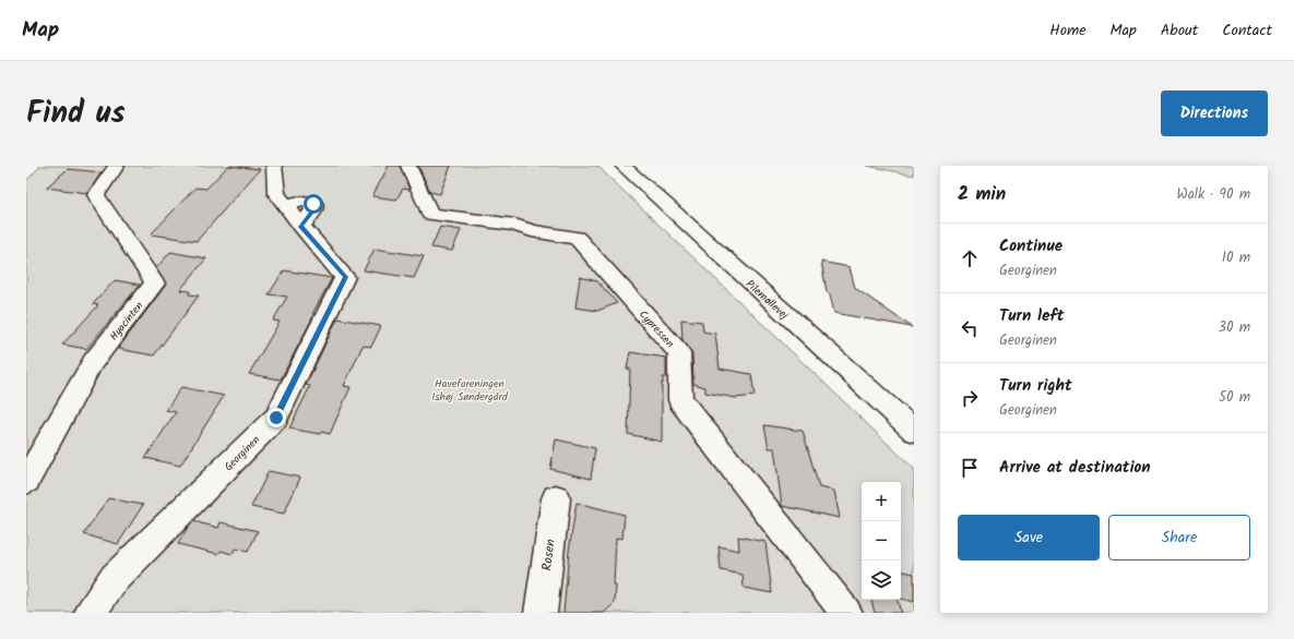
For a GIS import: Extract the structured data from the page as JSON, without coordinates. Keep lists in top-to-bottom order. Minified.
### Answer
{"streets":{"lane":["Pilemøllevej","Hyacinten","Cypressen","Georginen","Rosen"]},"parks":["Haveforeningen Ishøj Søndergård"],"page":{"header":"Map","nav":["Home","Map","About","Contact"],"title":"Find us","buttons":["Directions",["Save","Share"]],"heading":["2 min","Walk · 90 m"],"list":[["Continue","Georginen","10 m"],["Turn left","Georginen","30 m"],["Turn right","Georginen","50 m"],"Arrive at destination"],"map_buttons":["+","−"]}}
